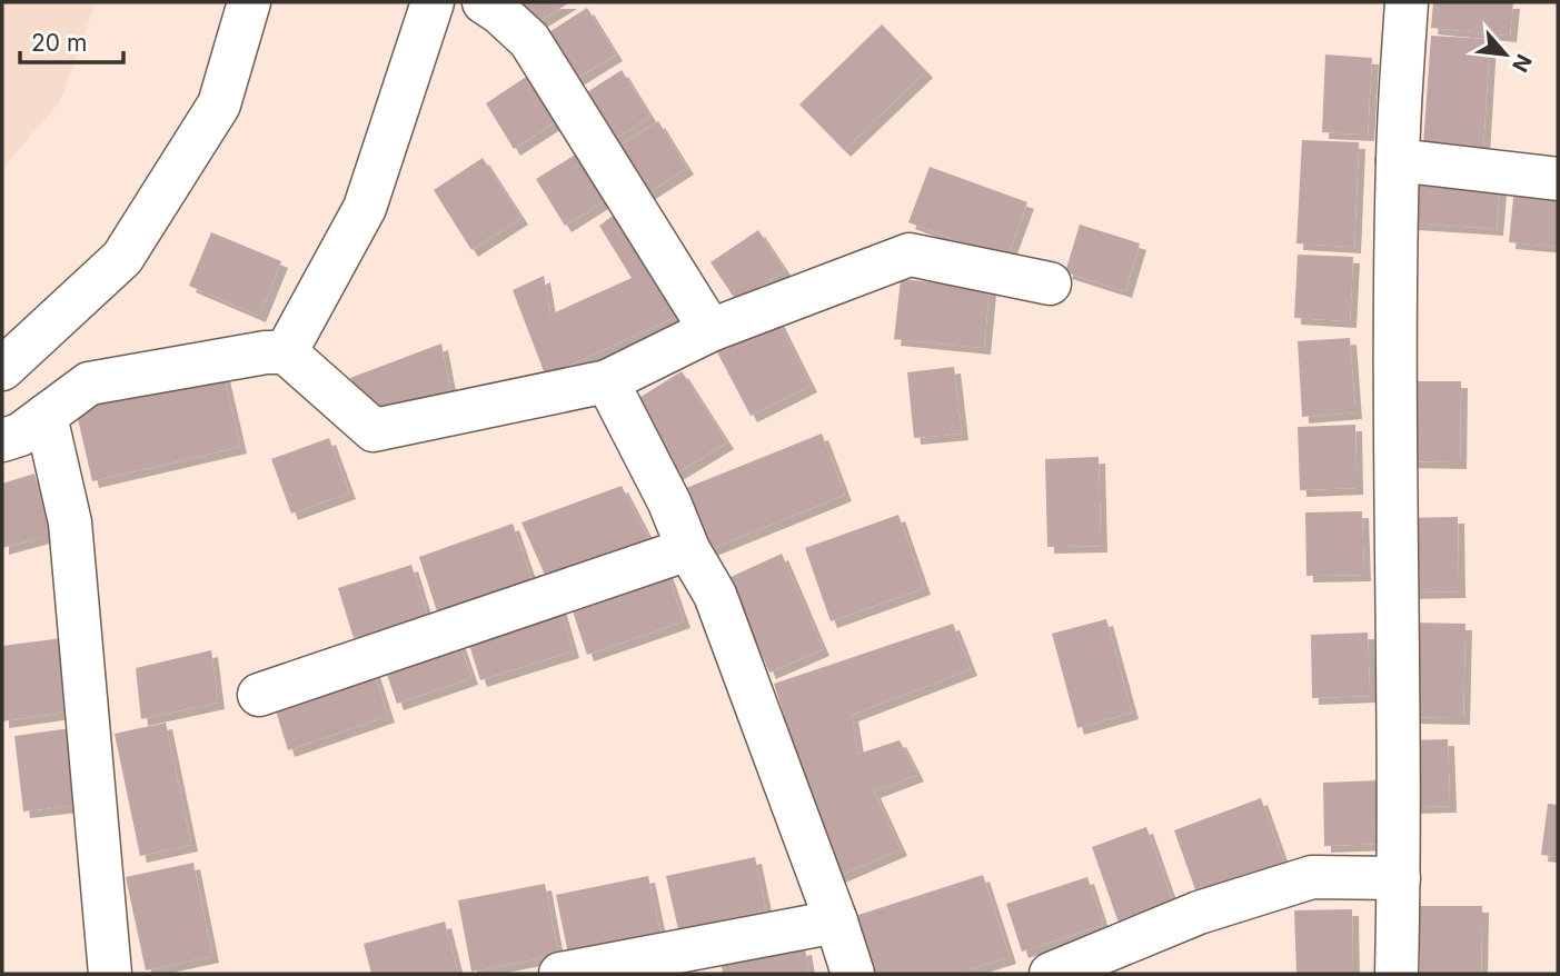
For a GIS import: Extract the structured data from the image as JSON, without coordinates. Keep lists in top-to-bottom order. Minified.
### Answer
{"scale_bar":"20 m","north":"bottom right"}
